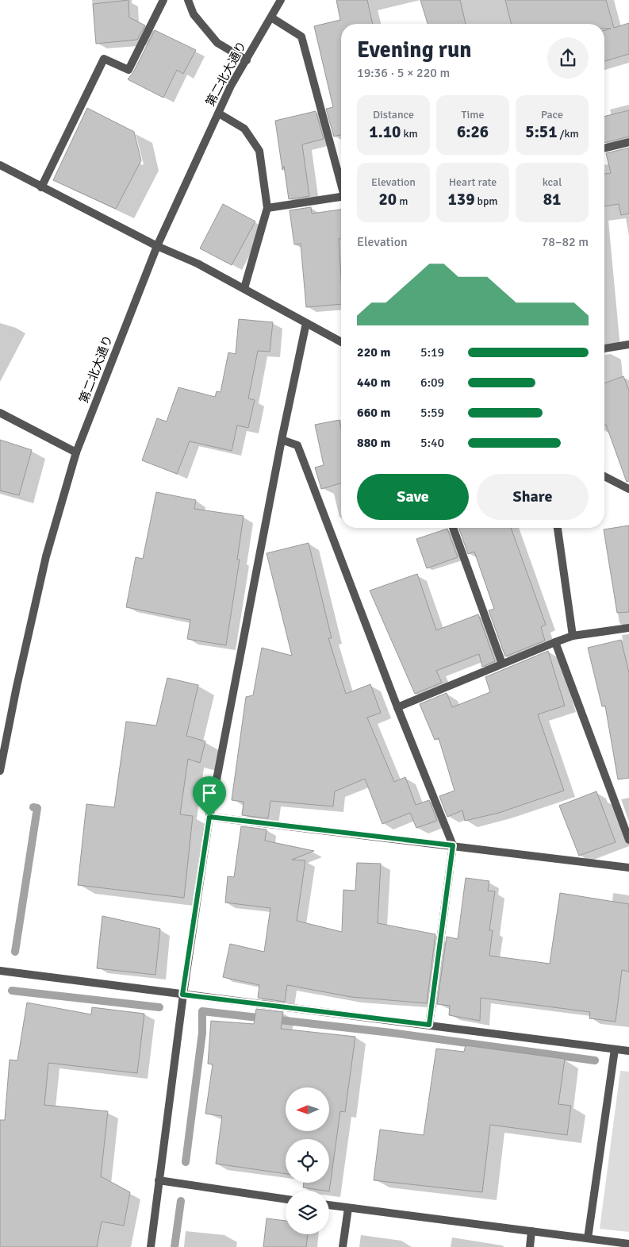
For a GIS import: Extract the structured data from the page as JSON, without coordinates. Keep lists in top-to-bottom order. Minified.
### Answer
{"streets":{"street":["第二北大通り"]},"north":"left","page":{"heading":["Evening run","19:36 · 5 × 220 m"],"stats":[["Distance","1.10 km"],["Time","6:26"],["Pace","5:51 /km"],["Elevation","20 m"],["Heart rate","139 bpm"],["kcal","81"]],"chart":["Elevation","78–82 m"],"list":[{"name":"220 m","note":"5:19"},{"name":"440 m","note":"6:09"},{"name":"660 m","note":"5:59"},{"name":"880 m","note":"5:40"}],"buttons":["Save","Share"]}}
